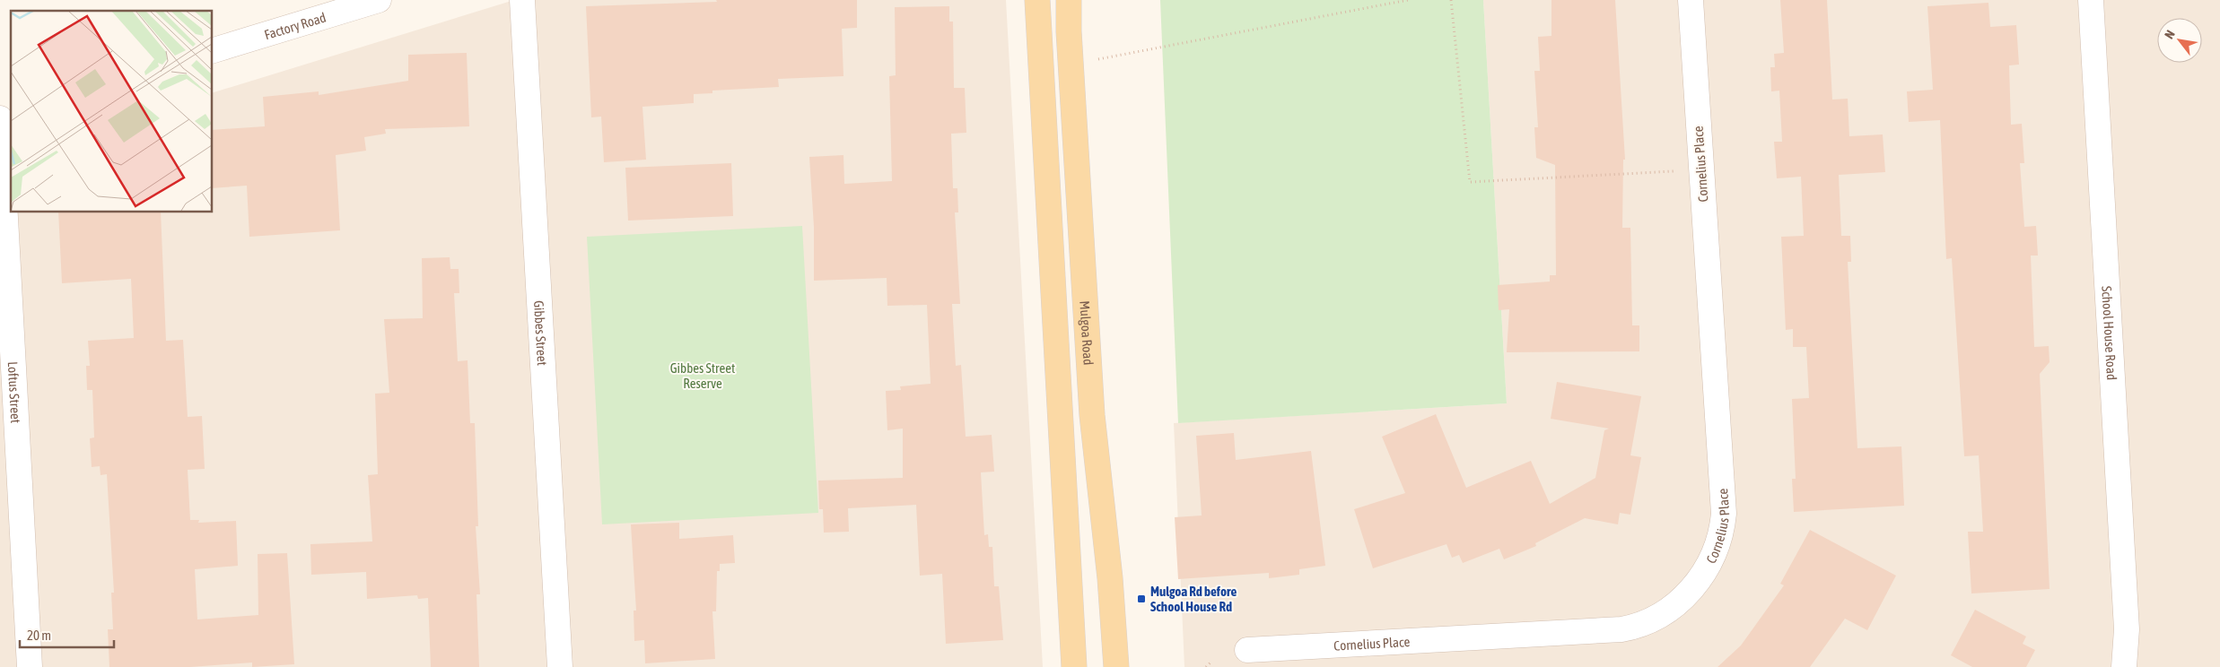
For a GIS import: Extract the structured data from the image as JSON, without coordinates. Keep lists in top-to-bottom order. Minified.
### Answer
{"streets":{"main road":["Mulgoa Road"],"street":["Factory Road","Cornelius Place","Gibbes Street","School House Road","Loftus Street"]},"parks":["Gibbes Street Reserve"],"places":{"transit":["Mulgoa Rd before School House Rd"]},"scale_bar":"20 m","north":"top left"}
